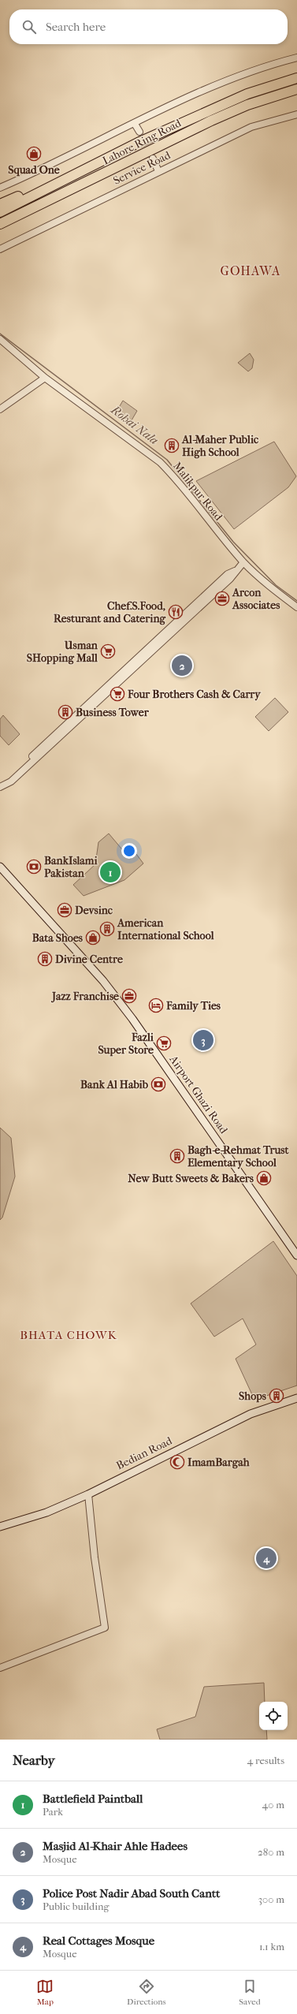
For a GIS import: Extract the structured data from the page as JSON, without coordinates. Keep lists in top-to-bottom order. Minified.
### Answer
{"streets":{"highway":["Lahore Ring Road"],"main road":["Airport Ghazi Road","Bedian Road"],"street":["Service Road","Malikpur Road"]},"districts":["GOHAWA","BHATA CHOWK"],"water":["Rohai Nala"],"places":{"shop":["Squad One","Bata Shoes","New Butt Sweets & Bakers"],"building":["Al-Maher Public High School","Business Tower","American International School","Divine Centre","Bagh-e-Rehmat Trust Elementary School","Shops"],"office":["Arcon Associates","Devsinc","Jazz Franchise"],"restaurant":["Chef.S.Food, Resturant and Catering"],"supermarket":["Usman SHopping Mall","Four Brothers Cash & Carry","Fazli Super Store"],"bank":["BankIslami Pakistan","Bank Al Habib"],"hotel":["Family Ties"],"mosque":["ImamBargah"]},"page":{"search":"Search here","pins":["2","1","3","4"],"heading":["Nearby","4 results"],"list":[{"mark":"1","name":"Battlefield Paintball","note":"Park","value":"40 m"},{"mark":"2","name":"Masjid Al-Khair Ahle Hadees","note":"Mosque","value":"280 m"},{"mark":"3","name":"Police Post Nadir Abad South Cantt","note":"Public building","value":"300 m"},{"mark":"4","name":"Real Cottages Mosque","note":"Mosque","value":"1.1 km"}],"nav":["Map","Directions","Saved"]}}
